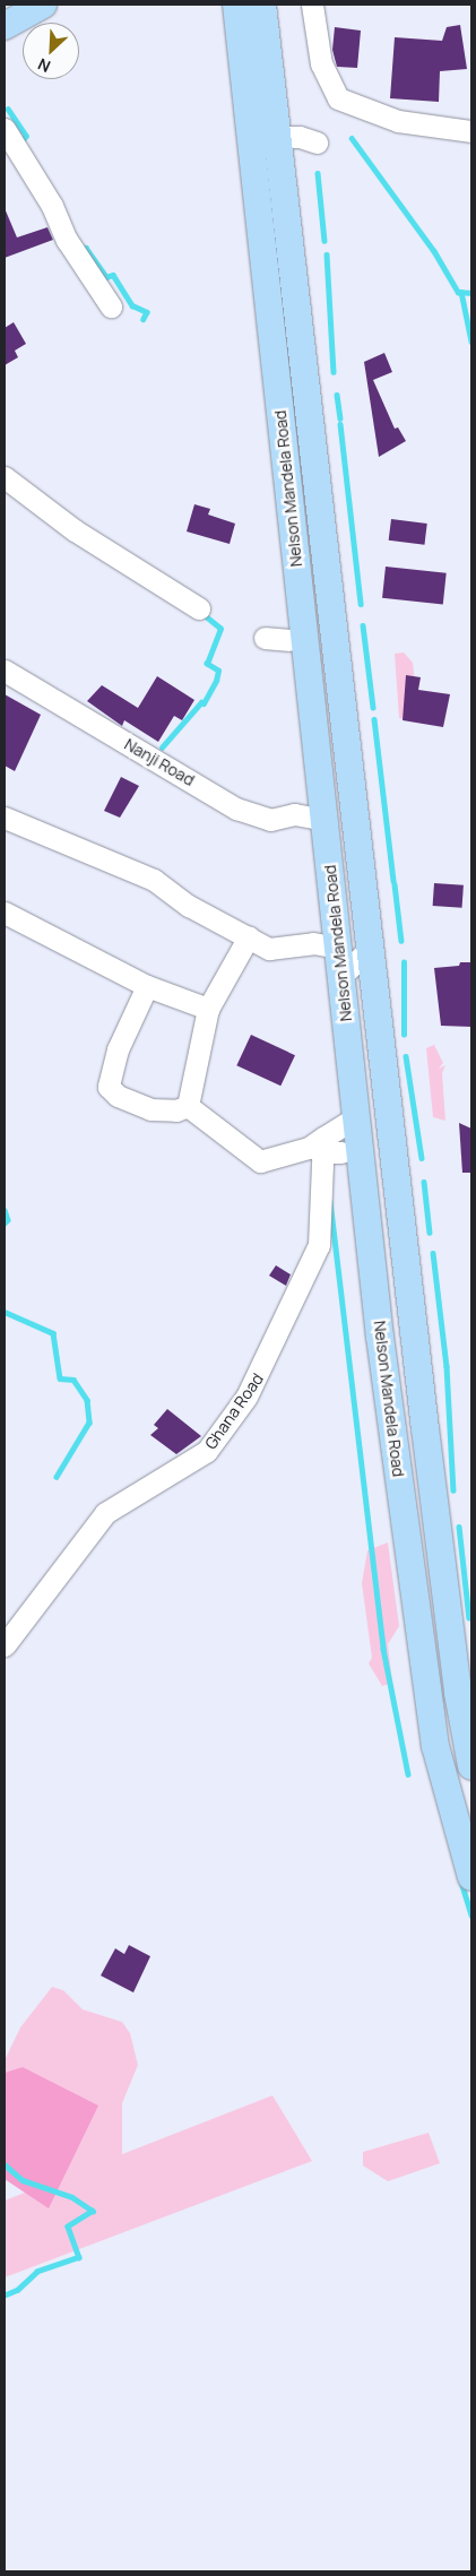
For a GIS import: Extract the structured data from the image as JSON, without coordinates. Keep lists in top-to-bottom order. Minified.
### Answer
{"streets":{"main road":["Nelson Mandela Road"],"street":["Nanji Road","Ghana Road"]},"crossings":[["Nelson Mandela Road","Nanji Road"]],"north":"bottom left"}
